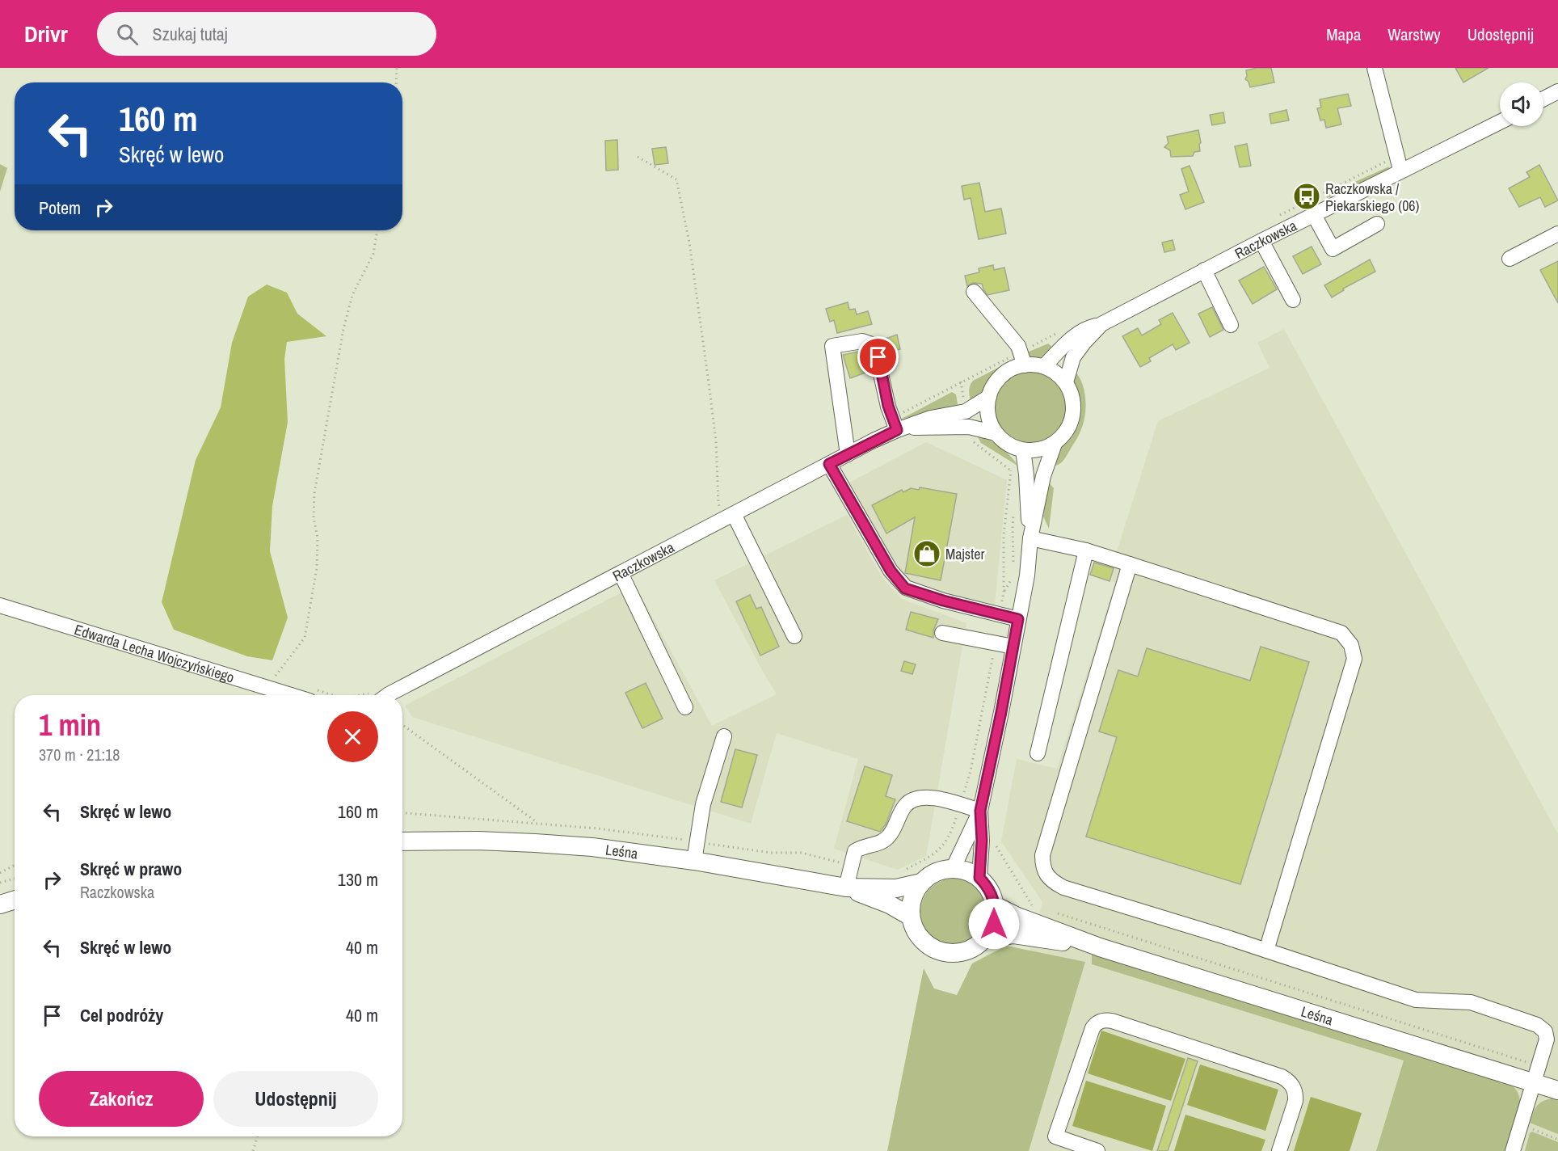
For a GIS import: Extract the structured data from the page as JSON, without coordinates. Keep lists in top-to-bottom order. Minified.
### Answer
{"streets":{"main road":["Leśna"],"street":["Raczkowska","Edwarda Lecha Wojczyńskiego"]},"places":{"bus stop":["Raczkowska / Piekarskiego (06)"],"shop":["Majster"]},"page":{"header":"Drivr","search":"Szukaj tutaj","nav":["Mapa","Warstwy","Udostępnij"],"turn":["160 m","Skręć w lewo"],"then":"Potem","heading":["1 min","370 m · 21:18"],"list":[{"name":"Skręć w lewo","value":"160 m"},{"name":"Skręć w prawo","note":"Raczkowska","value":"130 m"},{"name":"Skręć w lewo","value":"40 m"},{"name":"Cel podróży","value":"40 m"}],"buttons":["Zakończ","Udostępnij"]}}
